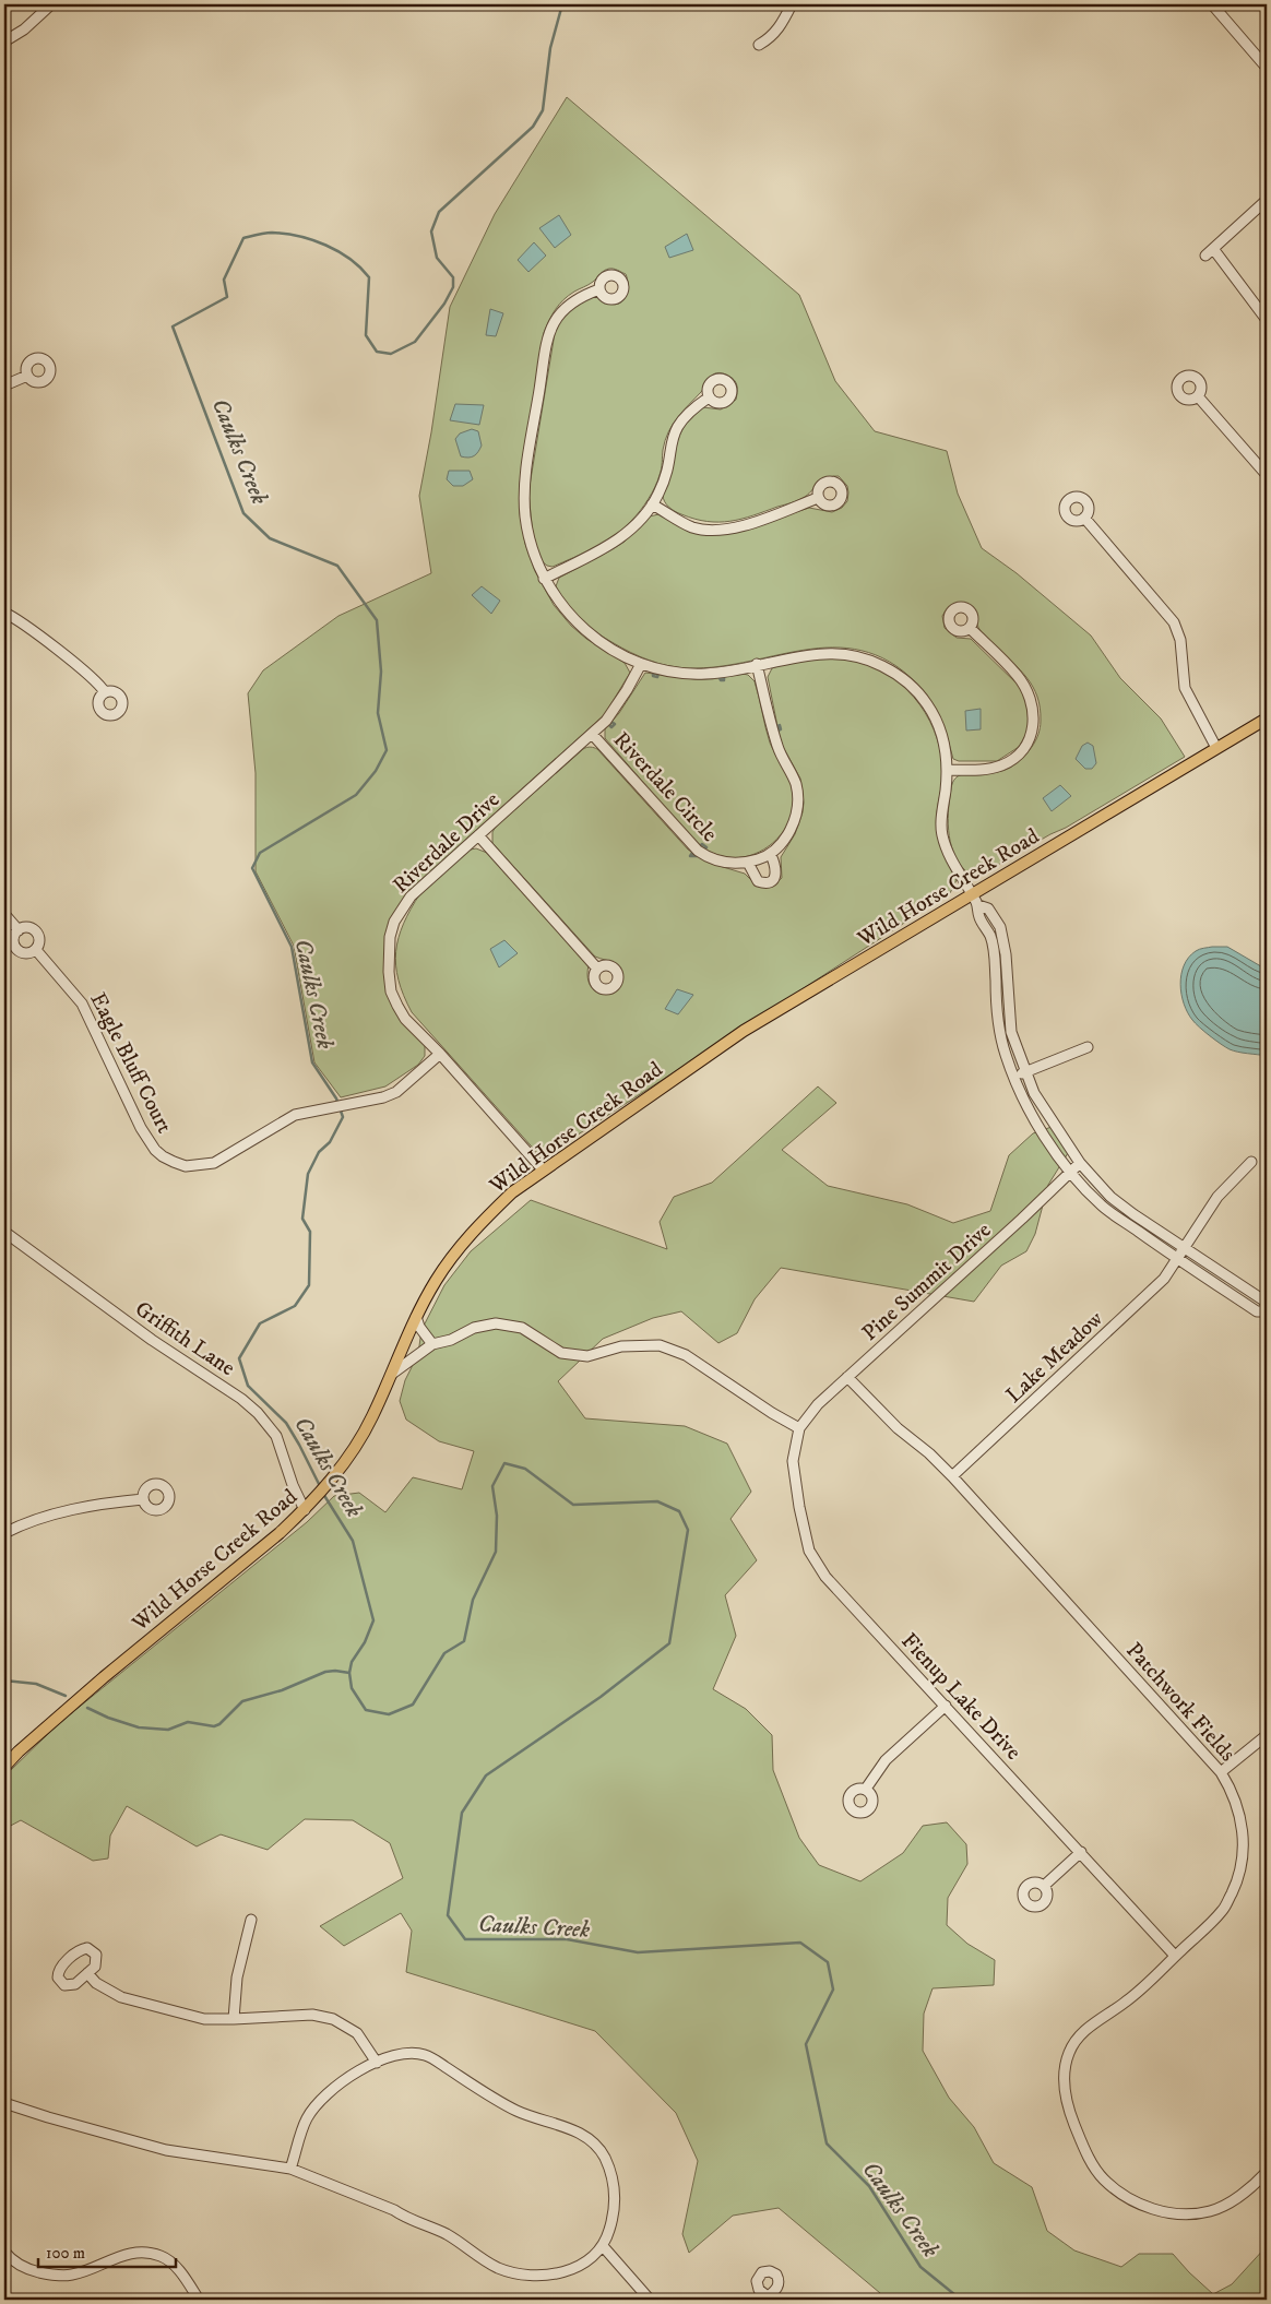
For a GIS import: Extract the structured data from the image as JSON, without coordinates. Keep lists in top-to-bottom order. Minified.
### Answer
{"streets":{"main road":["Wild Horse Creek Road"],"street":["Riverdale Circle","Riverdale Drive","Eagle Bluff Court","Pine Summit Drive","Griffith Lane","Lake Meadow","Fienup Lake Drive","Patchwork Fields"]},"crossings":[["Riverdale Circle","Riverdale Drive"],["Riverdale Drive","Wild Horse Creek Road"],["Riverdale Drive","Eagle Bluff Court"],["Wild Horse Creek Road","Griffith Lane"],["Pine Summit Drive","Fienup Lake Drive"],["Pine Summit Drive","Patchwork Fields"],["Lake Meadow","Patchwork Fields"],["Fienup Lake Drive","Patchwork Fields"]],"water":["Caulks Creek"],"scale_bar":"100 m"}
